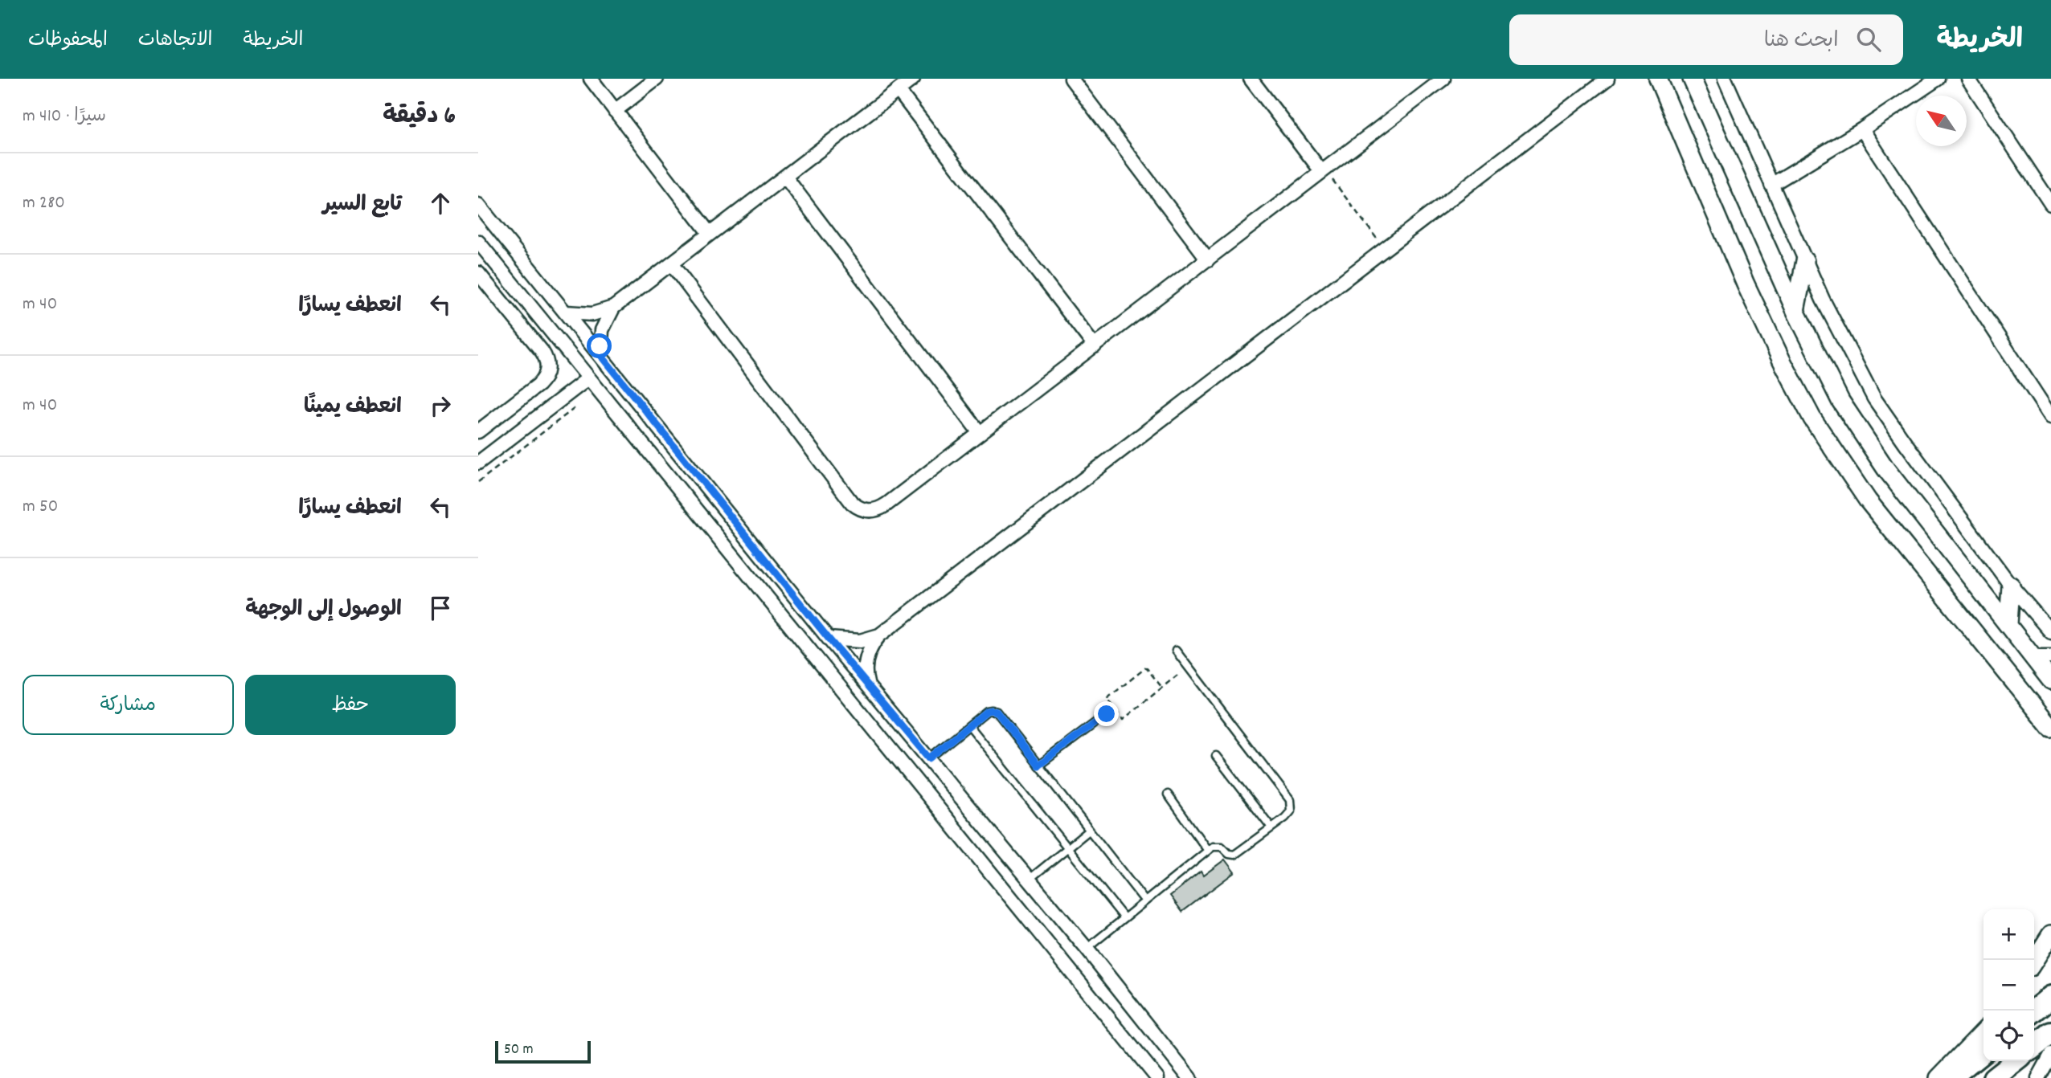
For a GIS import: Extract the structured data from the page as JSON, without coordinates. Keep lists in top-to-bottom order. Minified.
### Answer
{"scale_bar":"50 m","north":"top left","page":{"header":"الخريطة","search":"ابحث هنا","nav":["الخريطة","الاتجاهات","المحفوظات"],"heading":["6 دقيقة","سيرًا · 410 m"],"list":[["تابع السير","280 m"],["انعطف يسارًا","40 m"],["انعطف يمينًا","40 m"],["انعطف يسارًا","50 m"],"الوصول إلى الوجهة"],"buttons":["حفظ","مشاركة"],"map_buttons":["+","−"],"scale":"50 m"}}
